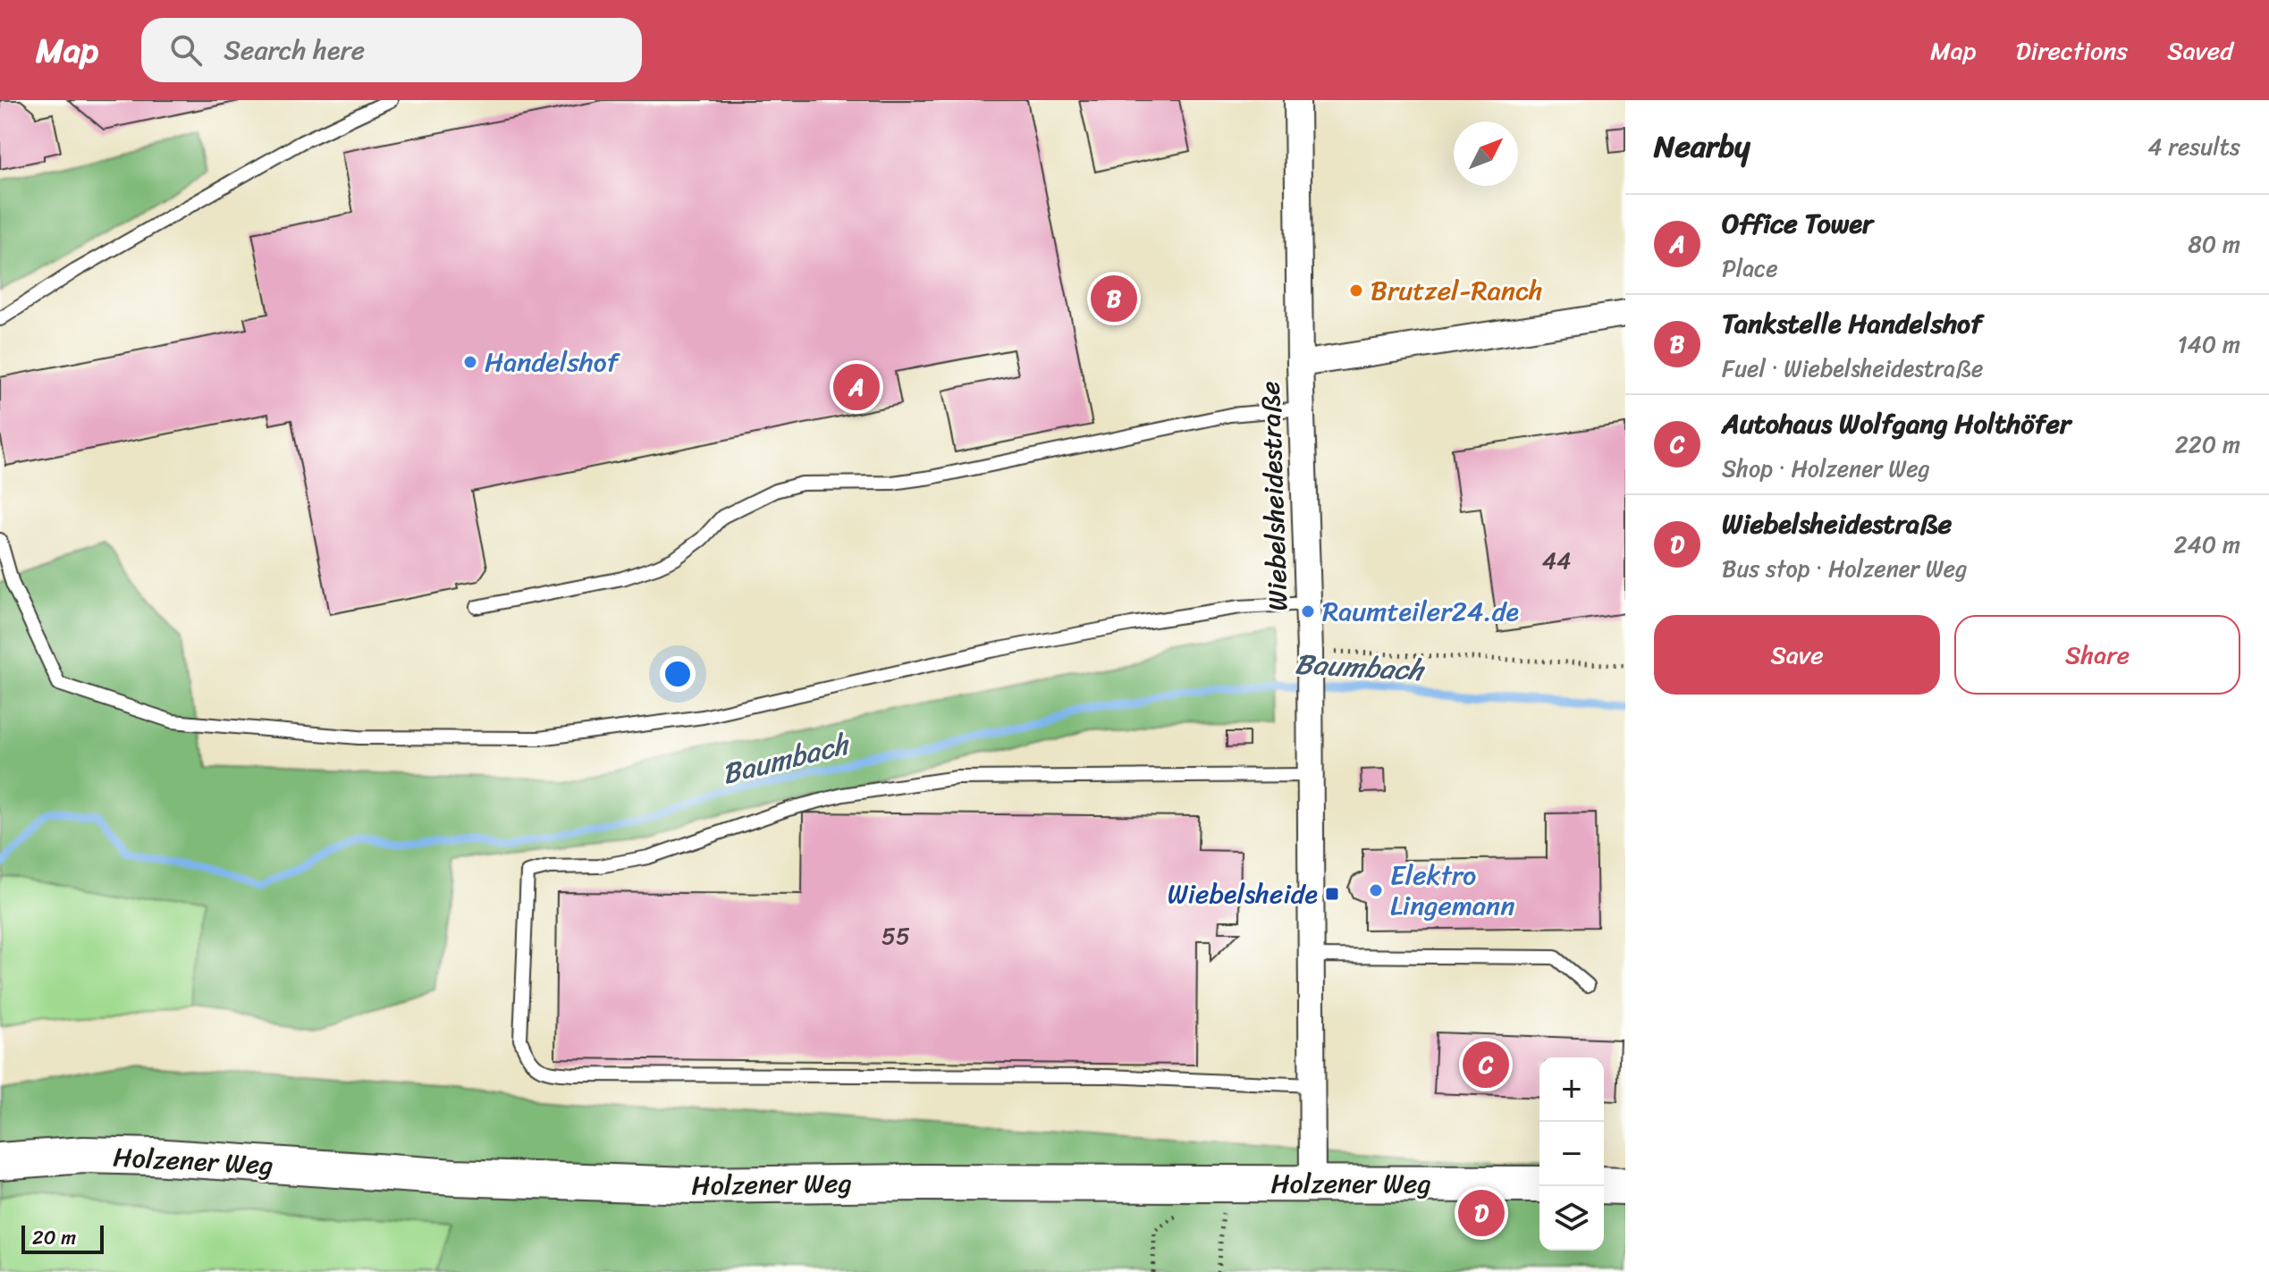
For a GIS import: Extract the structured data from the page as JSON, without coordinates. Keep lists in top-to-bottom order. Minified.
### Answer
{"streets":{"main road":["Holzener Weg"],"street":["Wiebelsheidestraße"]},"crossings":[["Wiebelsheidestraße","Holzener Weg"]],"water":["Baumbach"],"places":{"other":["Brutzel-Ranch","Handelshof","Raumteiler24.de","Elektro Lingemann"],"transit":["Wiebelsheide"]},"house_numbers":["44","55"],"scale_bar":"20 m","north":"top right","page":{"header":"Map","search":"Search here","nav":["Map","Directions","Saved"],"heading":["Nearby","4 results"],"list":[{"mark":"A","name":"Office Tower","note":"Place","value":"80 m"},{"mark":"B","name":"Tankstelle Handelshof","note":"Fuel · Wiebelsheidestraße","value":"140 m"},{"mark":"C","name":"Autohaus Wolfgang Holthöfer","note":"Shop · Holzener Weg","value":"220 m"},{"mark":"D","name":"Wiebelsheidestraße","note":"Bus stop · Holzener Weg","value":"240 m"}],"pins":["B","A","C","D"],"buttons":["Save","Share"],"map_buttons":["+","−"],"scale":"20 m"}}
